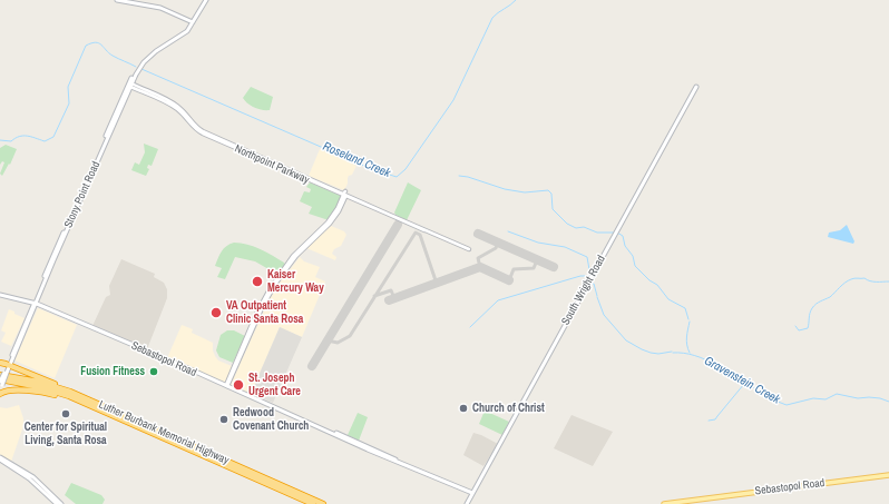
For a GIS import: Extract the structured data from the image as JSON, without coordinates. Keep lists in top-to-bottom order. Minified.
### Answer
{"streets":{"highway":["Luther Burbank Memorial Highway"],"main road":["Stony Point Road","South Wright Road","Sebastopol Road"],"street":["Northpoint Parkway"]},"crossings":[["Northpoint Parkway","Stony Point Road"],["Stony Point Road","Sebastopol Road"],["Stony Point Road","Luther Burbank Memorial Highway"],["South Wright Road","Sebastopol Road"]],"water":["Roseland Creek","Gravenstein Creek"],"places":["Kaiser Mercury Way","VA Outpatient Clinic Santa Rosa","Fusion Fitness","St. Joseph Urgent Care","Church of Christ","Center for Spiritual Living, Santa Rosa","Redwood Covenant Church"]}
